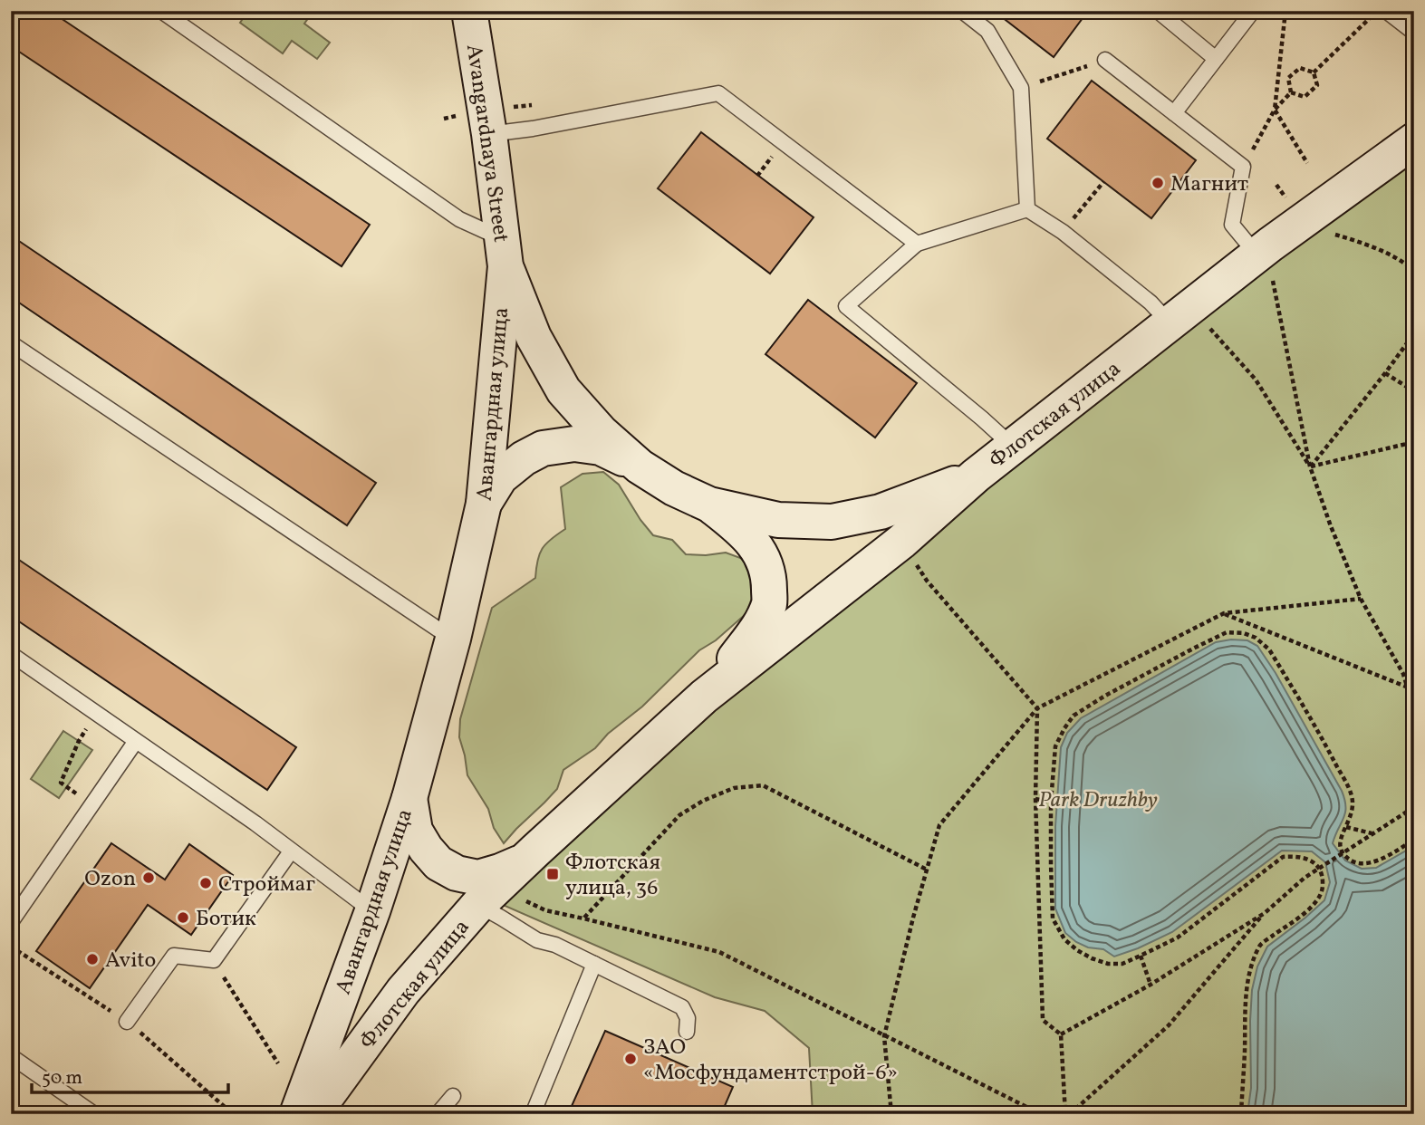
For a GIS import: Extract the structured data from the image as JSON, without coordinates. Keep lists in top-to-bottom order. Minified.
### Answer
{"streets":{"street":["Avangardnaya Street","Авангардная улица","Флотская улица"]},"crossings":[["Avangardnaya Street","Авангардная улица"],["Авангардная улица","Флотская улица"]],"parks":["Park Druzhby"],"places":{"other":["Магнит","Ozon","Строймаг","Ботик","Avito","ЗАО «Мосфундаментстрой-6»"],"transit":["Флотская улица, 36"]},"scale_bar":"50 m"}
